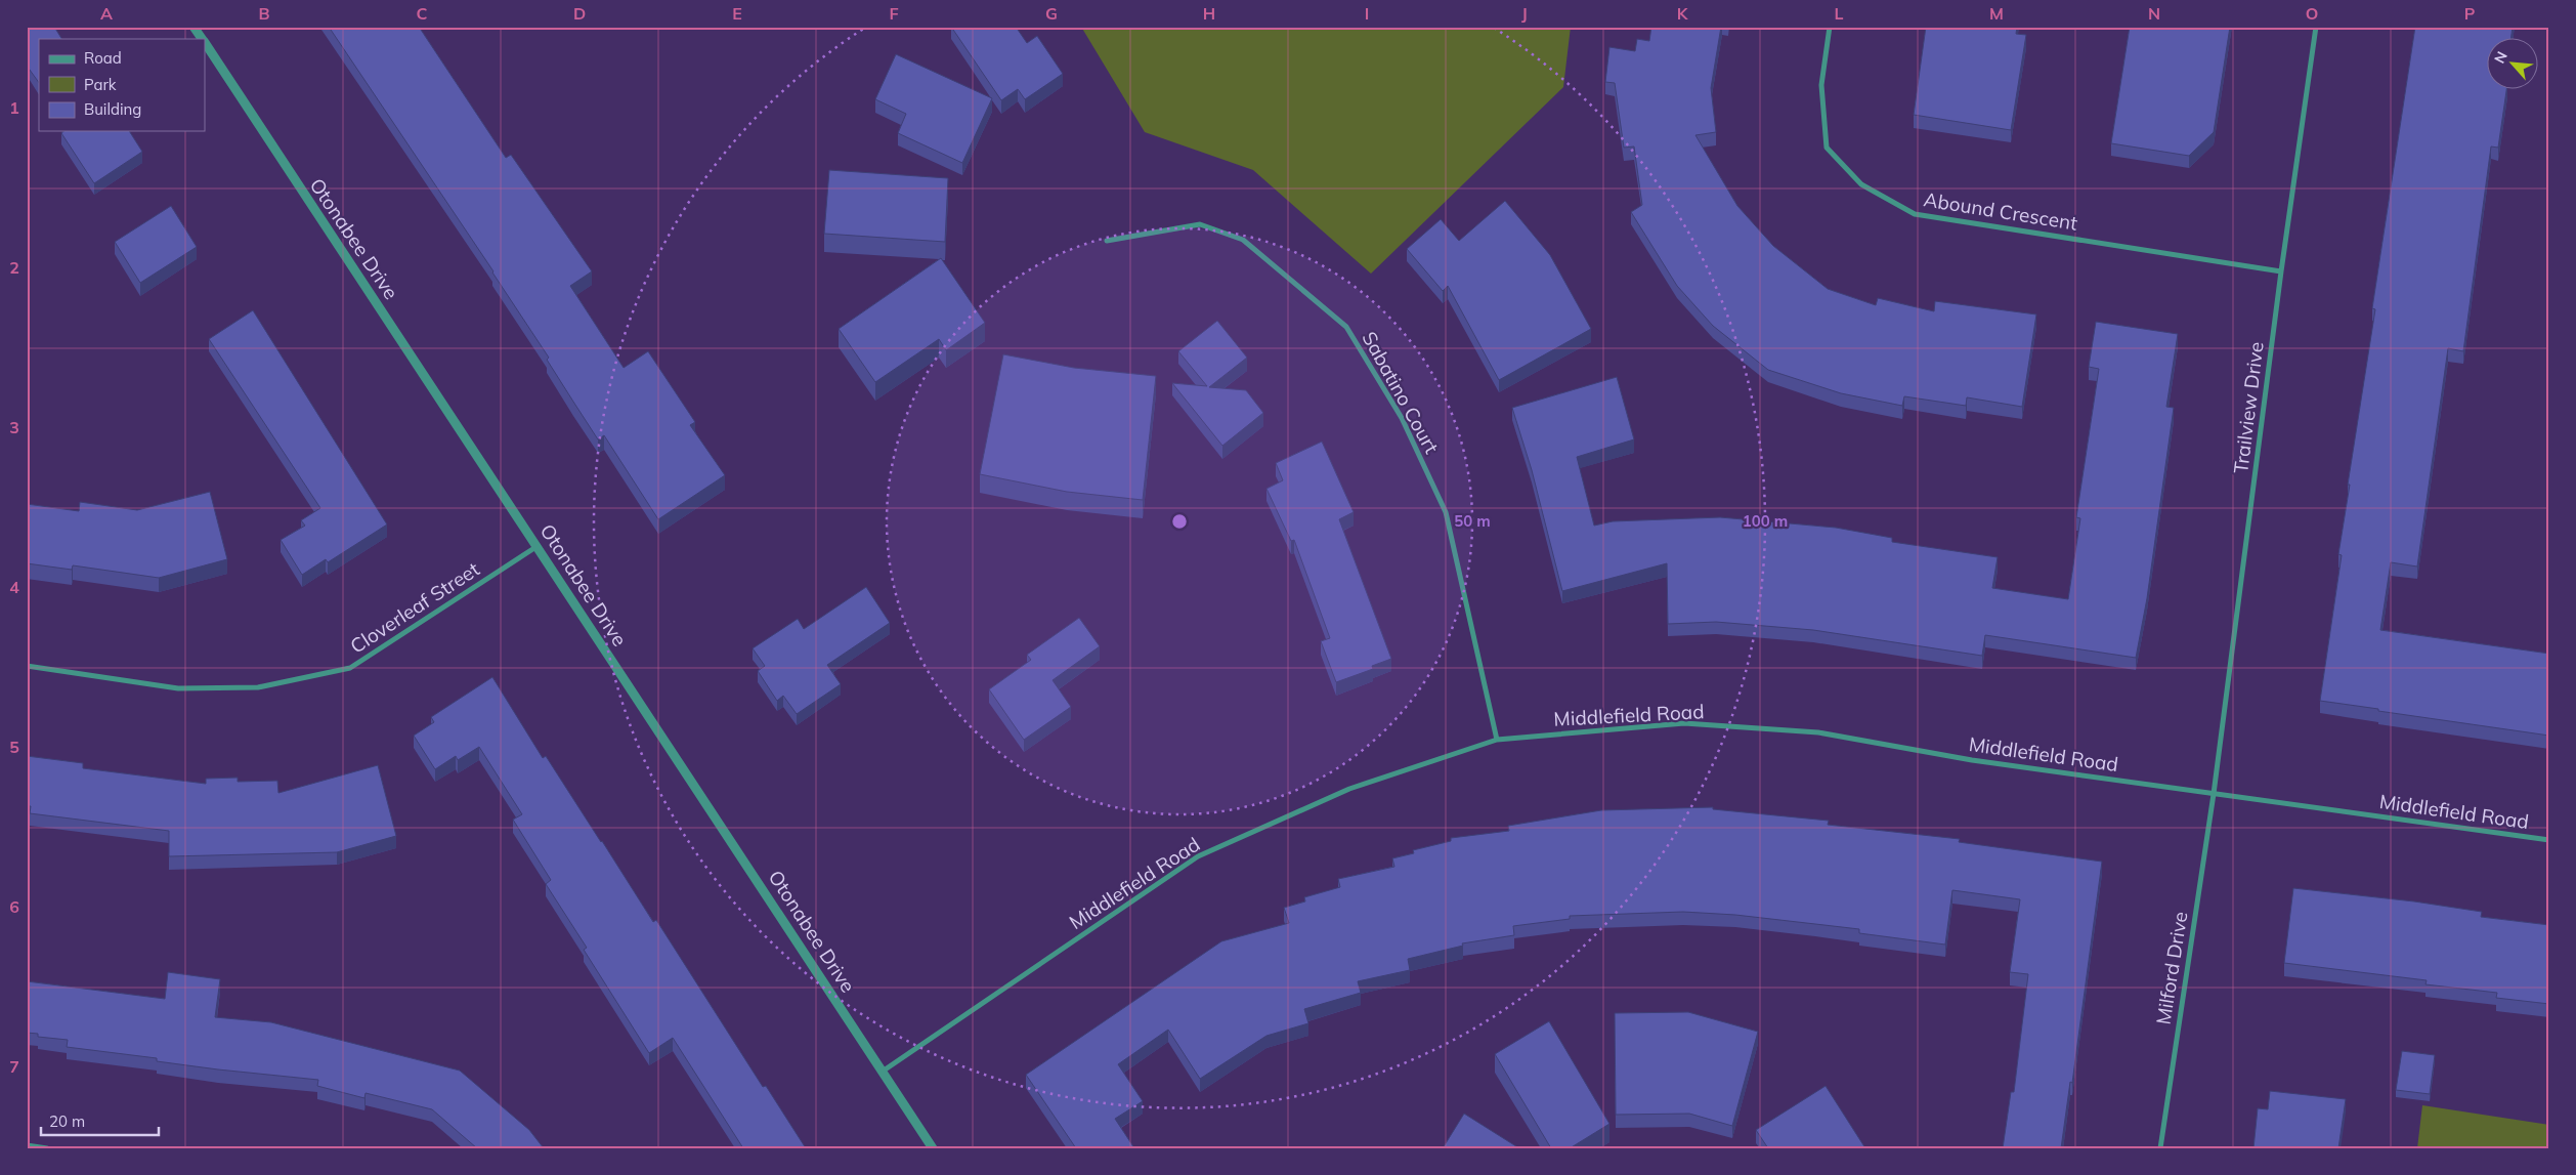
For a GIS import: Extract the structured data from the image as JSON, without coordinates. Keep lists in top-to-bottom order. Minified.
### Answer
{"streets":{"street":["Abound Crescent","Otonabee Drive","Sabatino Court","Trailview Drive","Cloverleaf Street","Middlefield Road","Milford Drive"]},"crossings":[["Abound Crescent","Trailview Drive"],["Otonabee Drive","Cloverleaf Street"],["Otonabee Drive","Middlefield Road"],["Sabatino Court","Middlefield Road"],["Trailview Drive","Middlefield Road"],["Trailview Drive","Milford Drive"],["Middlefield Road","Milford Drive"]],"legend":["Road","Park","Building"],"scale_bar":"20 m","north":"top left","grid":{"columns":["A","B","C","D","E","F","G","H","I","J","K","L","M","N","O","P"],"rows":["1","2","3","4","5","6","7"]},"rings":["50 m","100 m"]}
